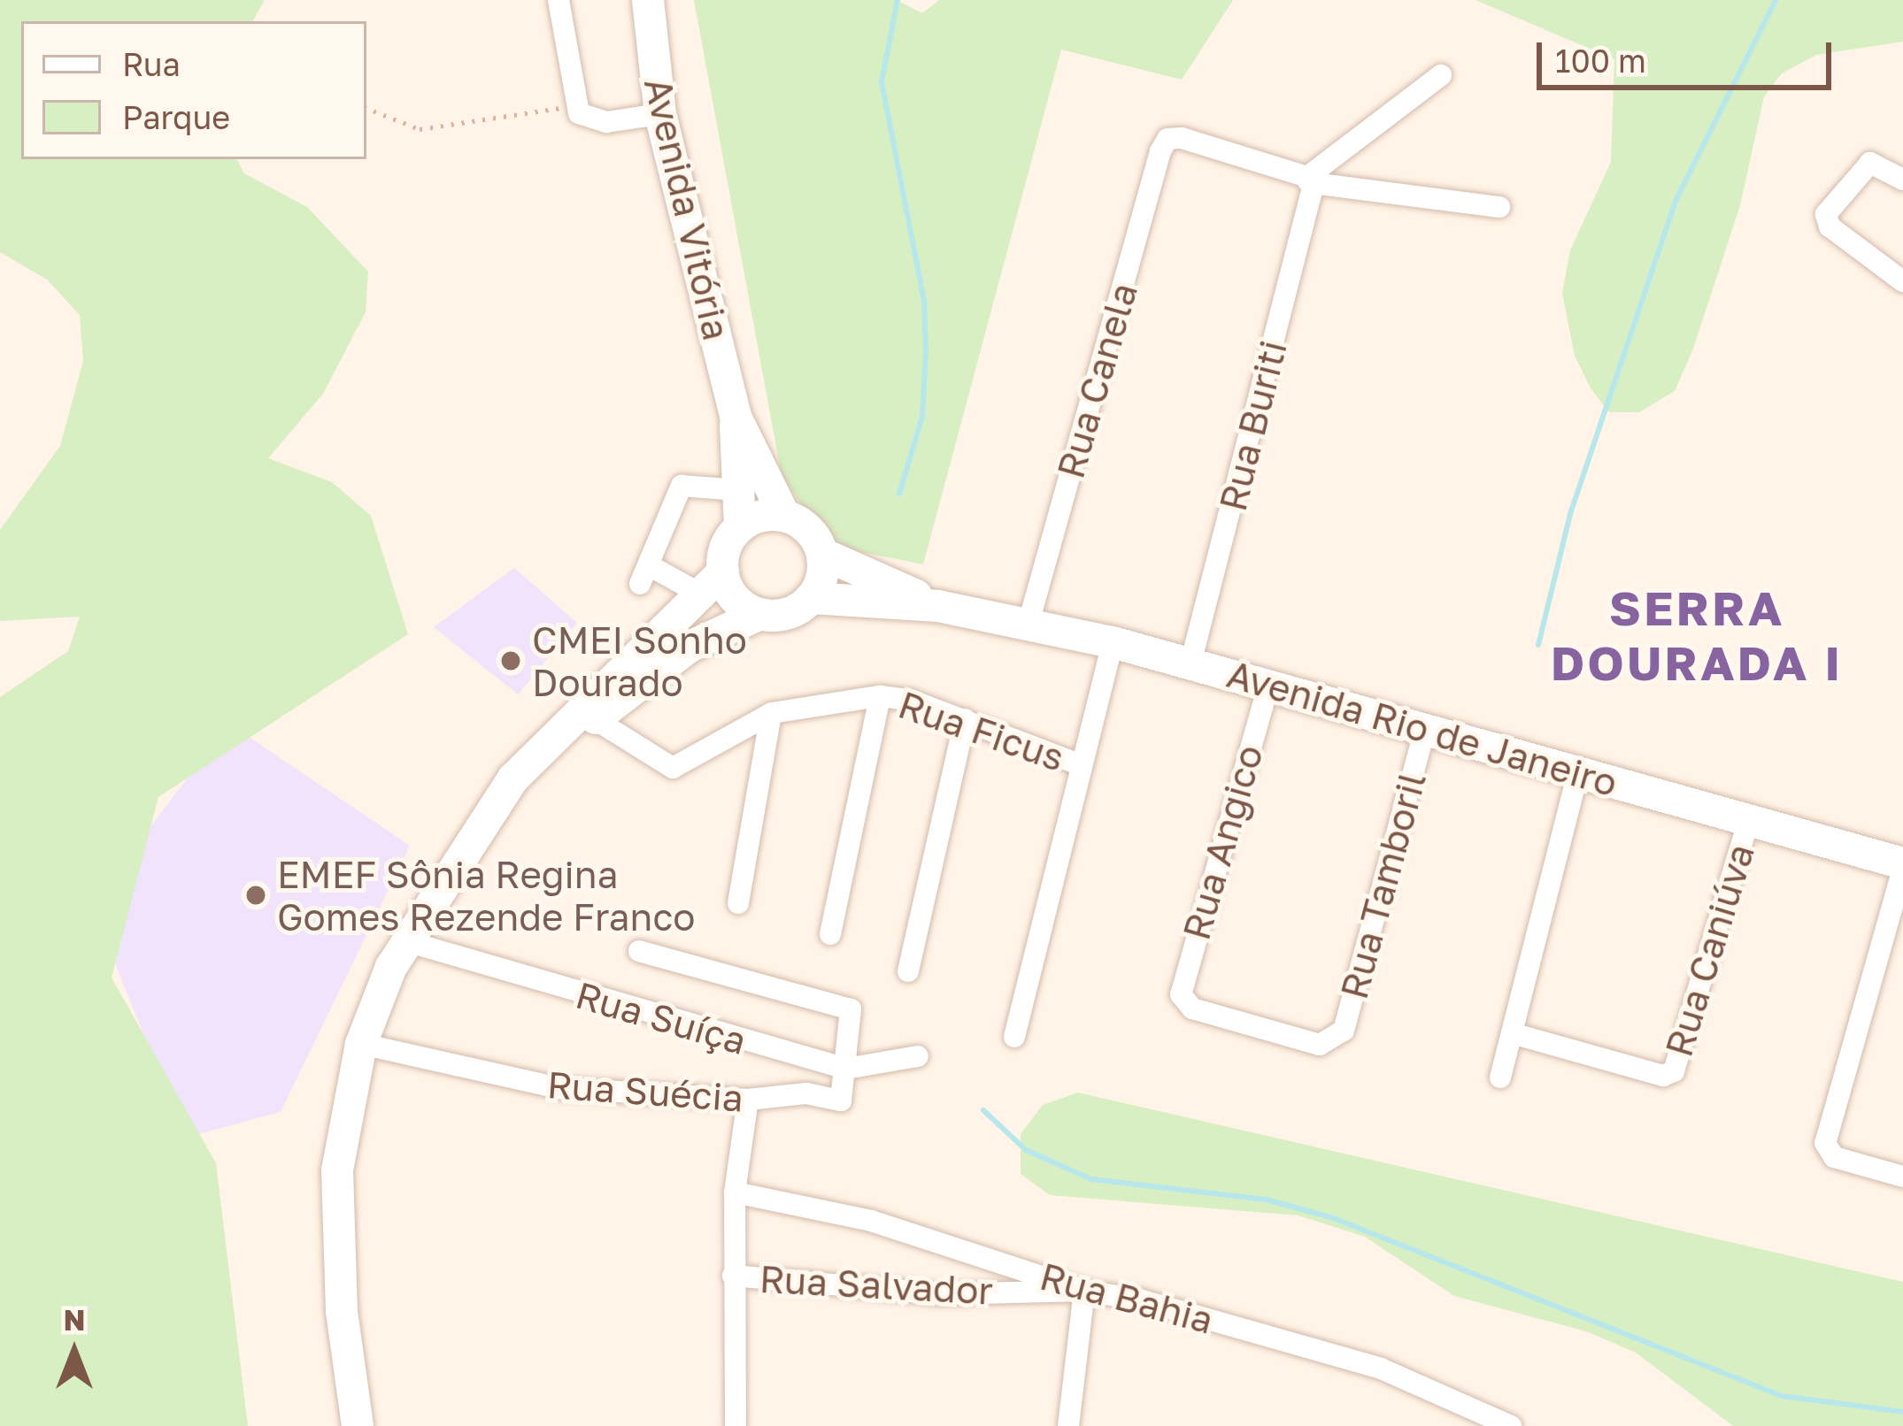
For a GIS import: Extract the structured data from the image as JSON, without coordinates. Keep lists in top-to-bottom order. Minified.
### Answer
{"streets":{"street":["Avenida Vitória","Rua Canela","Rua Buriti","Avenida Rio de Janeiro","Rua Ficus","Rua Angico","Rua Tamboril","Rua Caniúva","Rua Suíça","Rua Suécia","Rua Salvador","Rua Bahia"]},"crossings":[["Avenida Vitória","Avenida Rio de Janeiro"],["Rua Canela","Rua Buriti"],["Rua Canela","Avenida Rio de Janeiro"],["Rua Buriti","Avenida Rio de Janeiro"],["Avenida Rio de Janeiro","Rua Angico"],["Avenida Rio de Janeiro","Rua Tamboril"],["Avenida Rio de Janeiro","Rua Caniúva"],["Rua Angico","Rua Tamboril"],["Rua Suíça","Rua Suécia"],["Rua Salvador","Rua Bahia"]],"districts":["SERRA DOURADA I"],"places":["CMEI Sonho Dourado","EMEF Sônia Regina Gomes Rezende Franco"],"legend":["Rua","Parque"],"scale_bar":"100 m","north":"top"}
